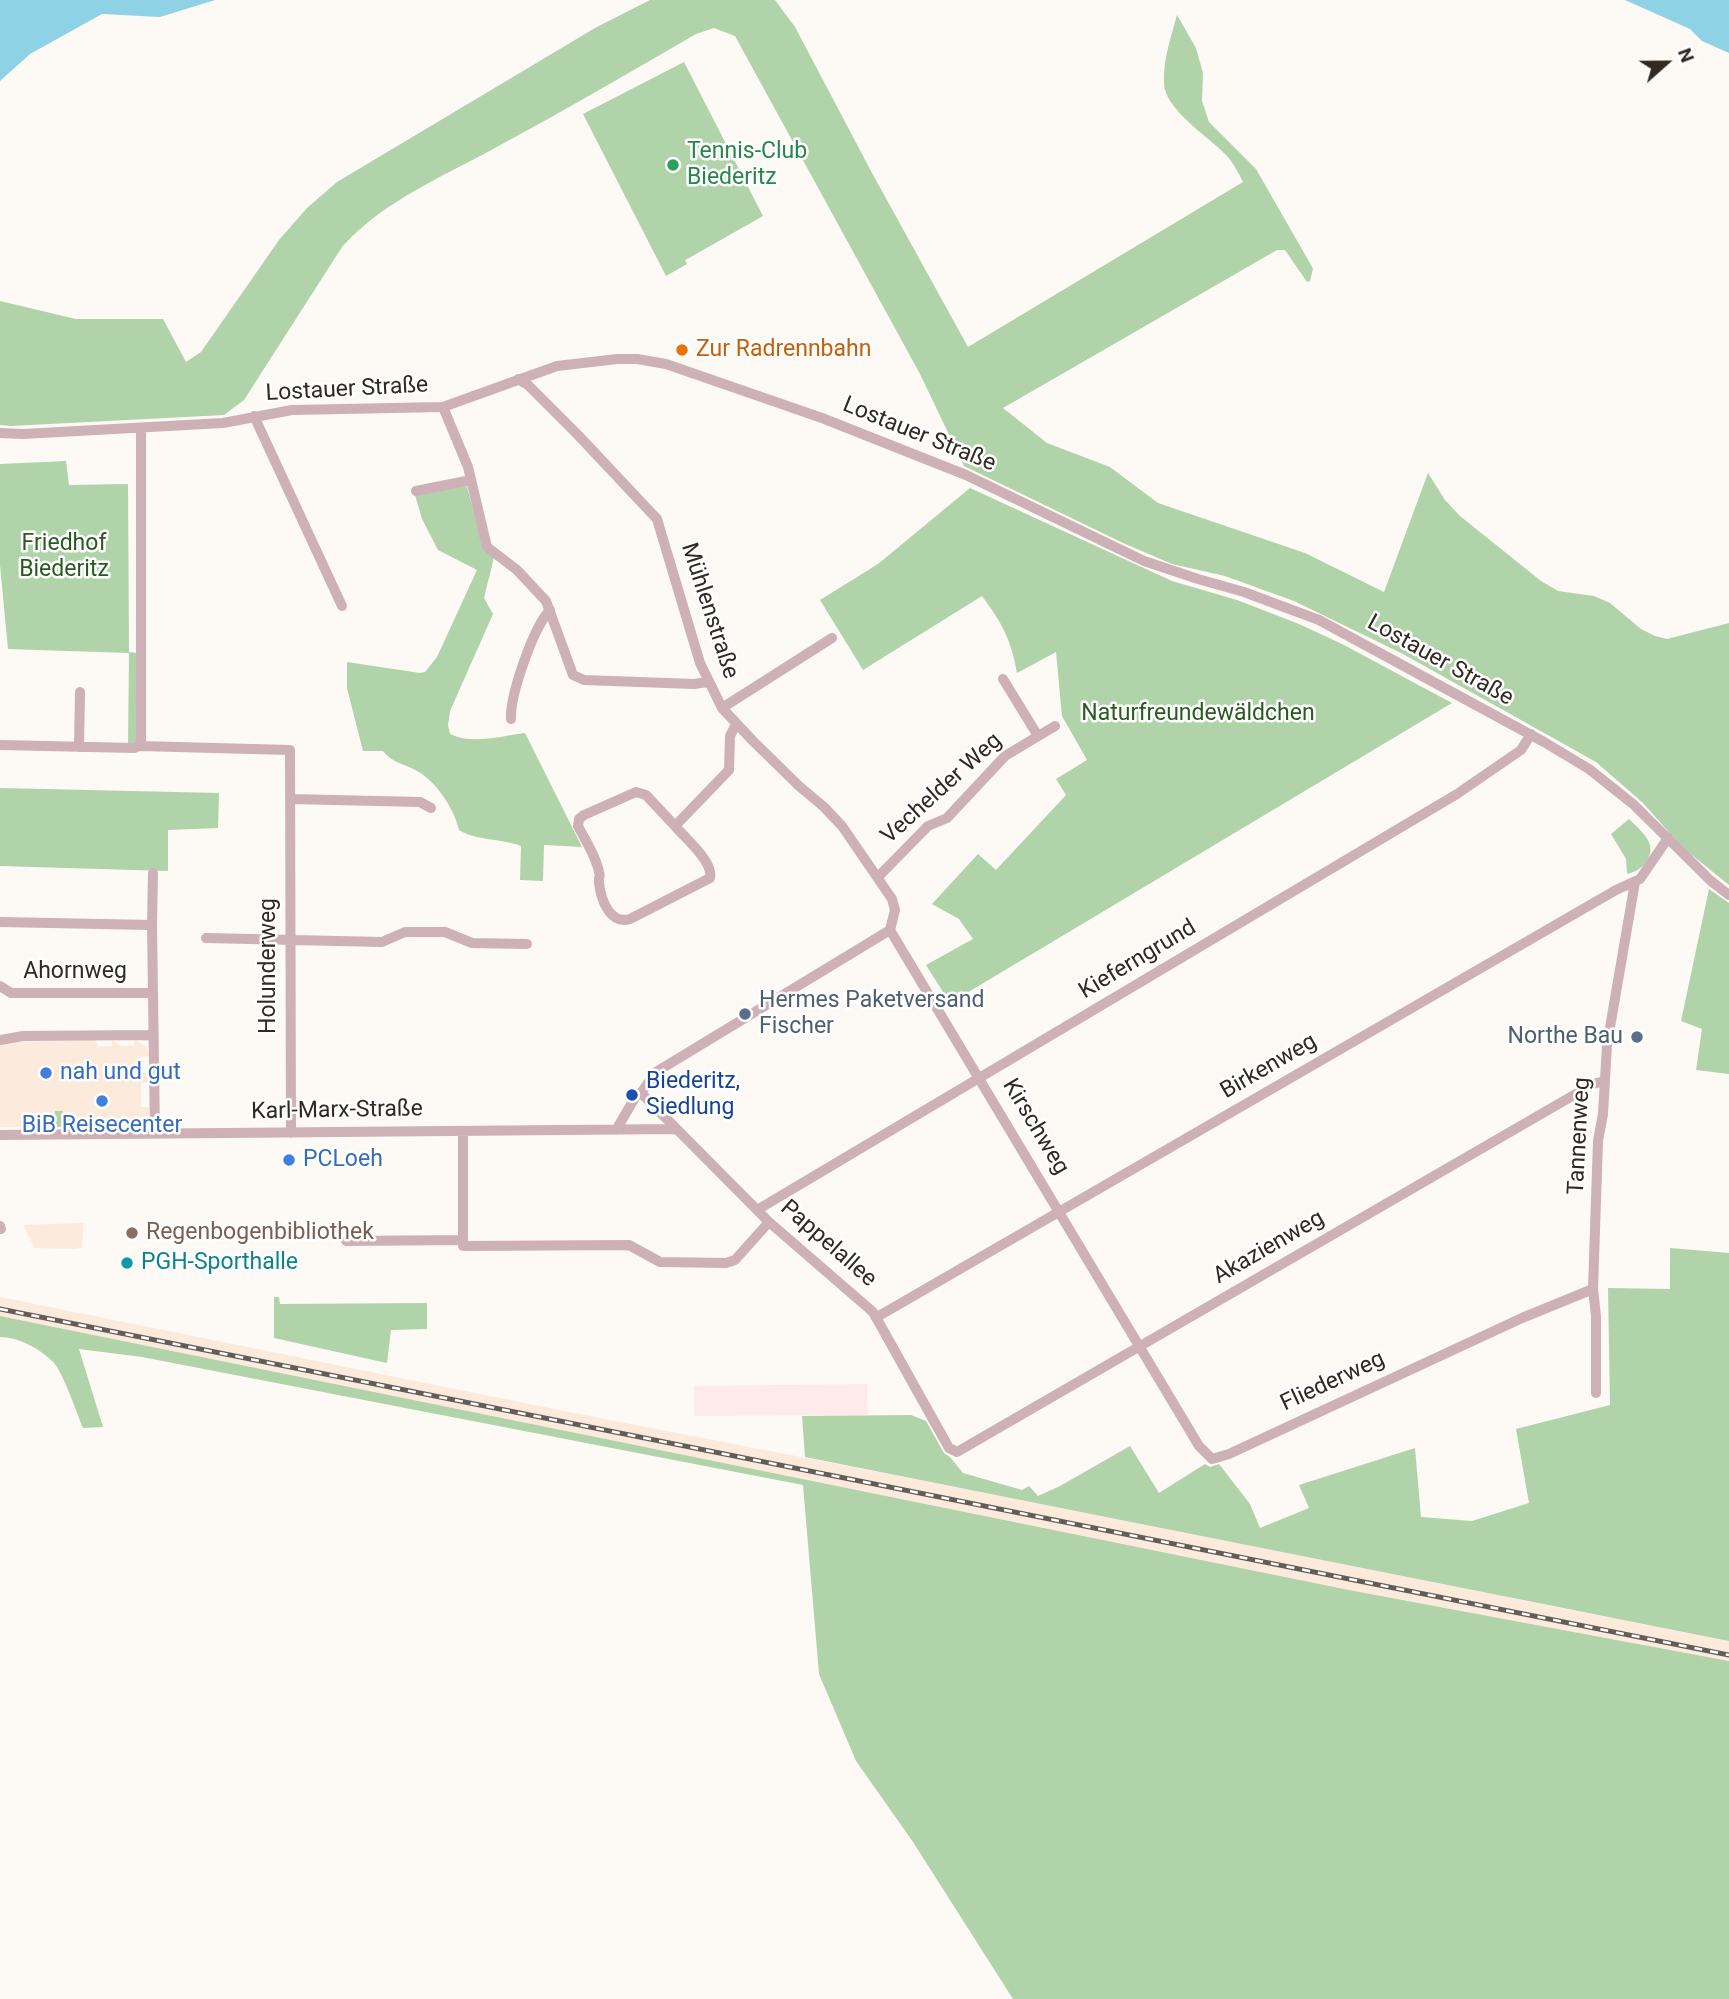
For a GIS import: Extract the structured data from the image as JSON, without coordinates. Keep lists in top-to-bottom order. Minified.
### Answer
{"streets":{"street":["Lostauer Straße","Mühlenstraße","Vechelder Weg","Kieferngrund","Holunderweg","Ahornweg","Birkenweg","Karl-Marx-Straße","Kirschweg","Tannenweg","Pappelallee","Akazienweg","Fliederweg"]},"crossings":[["Lostauer Straße","Mühlenstraße"],["Lostauer Straße","Kieferngrund"],["Lostauer Straße","Birkenweg"],["Mühlenstraße","Vechelder Weg"],["Mühlenstraße","Kirschweg"],["Kieferngrund","Kirschweg"],["Kieferngrund","Pappelallee"],["Holunderweg","Karl-Marx-Straße"],["Ahornweg","Karl-Marx-Straße"],["Birkenweg","Kirschweg"],["Birkenweg","Tannenweg"],["Birkenweg","Pappelallee"],["Karl-Marx-Straße","Pappelallee"],["Kirschweg","Akazienweg"],["Kirschweg","Fliederweg"],["Tannenweg","Akazienweg"],["Tannenweg","Fliederweg"],["Pappelallee","Akazienweg"],["Akazienweg","Fliederweg"]],"parks":["Friedhof Biederitz","Naturfreundewäldchen"],"places":["Tennis-Club Biederitz","Zur Radrennbahn","Hermes Paketversand Fischer","Northe Bau","nah und gut","Biederitz, Siedlung","BiB Reisecenter","PCLoeh","Regenbogenbibliothek","PGH-Sporthalle"],"north":"right"}
